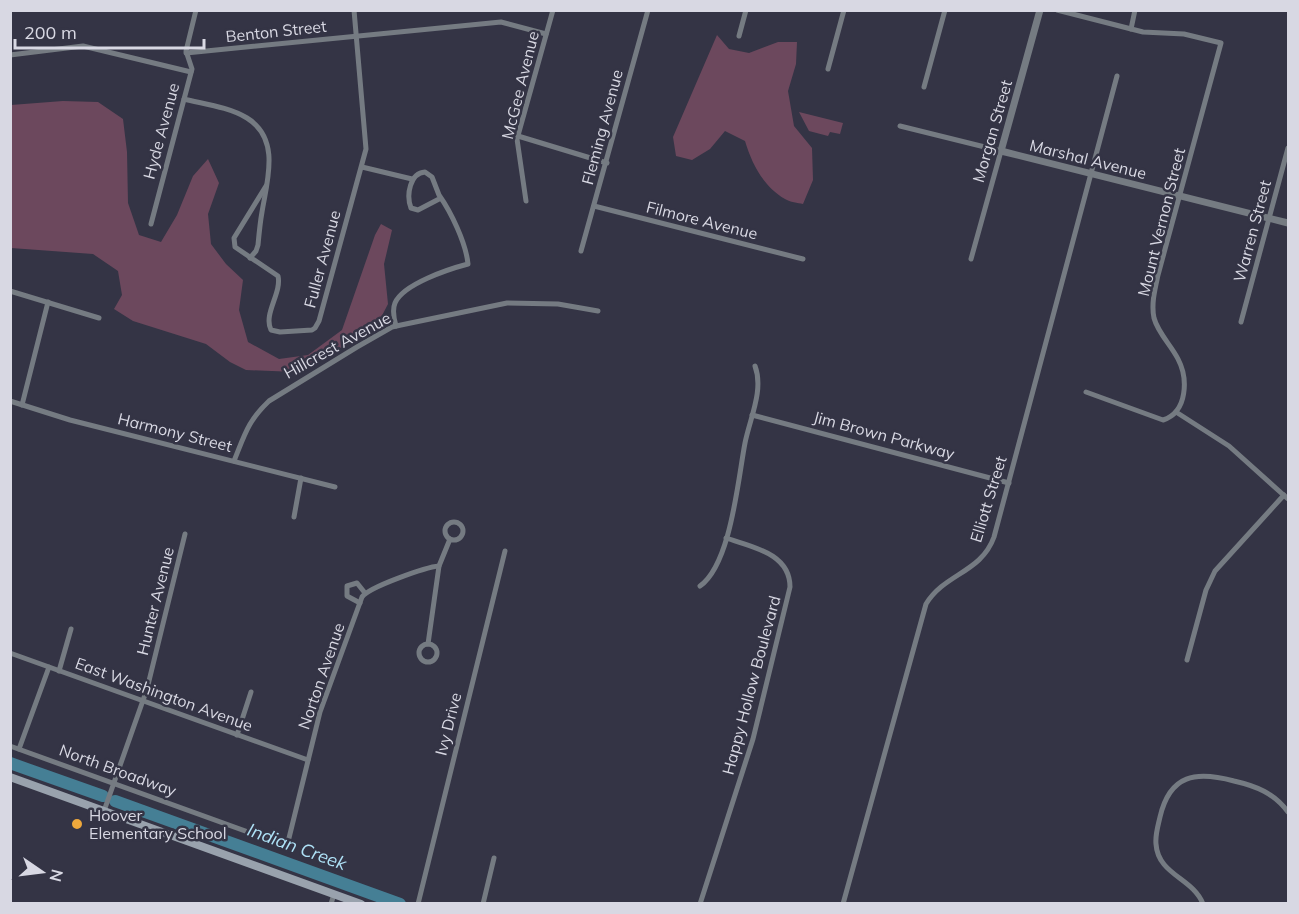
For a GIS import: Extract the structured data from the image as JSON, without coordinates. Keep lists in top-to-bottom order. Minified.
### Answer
{"streets":{"street":["Benton Street","McGee Avenue","Fleming Avenue","Hyde Avenue","Morgan Street","Marshal Avenue","Filmore Avenue","Mount Vernon Street","Warren Street","Fuller Avenue","Hillcrest Avenue","Harmony Street","Jim Brown Parkway","Elliott Street","Hunter Avenue","Norton Avenue","Happy Hollow Boulevard","East Washington Avenue","Ivy Drive","North Broadway"]},"crossings":[["Benton Street","McGee Avenue"],["Benton Street","Hyde Avenue"],["Benton Street","Fuller Avenue"],["Fleming Avenue","Filmore Avenue"],["Morgan Street","Marshal Avenue"],["Marshal Avenue","Mount Vernon Street"],["Marshal Avenue","Warren Street"],["Marshal Avenue","Elliott Street"],["Hillcrest Avenue","Harmony Street"],["Jim Brown Parkway","Elliott Street"],["Hunter Avenue","East Washington Avenue"],["Hunter Avenue","North Broadway"],["Norton Avenue","East Washington Avenue"],["Norton Avenue","North Broadway"]],"water":["Indian Creek"],"places":["Hoover Elementary School"],"scale_bar":"200 m","north":"right"}
